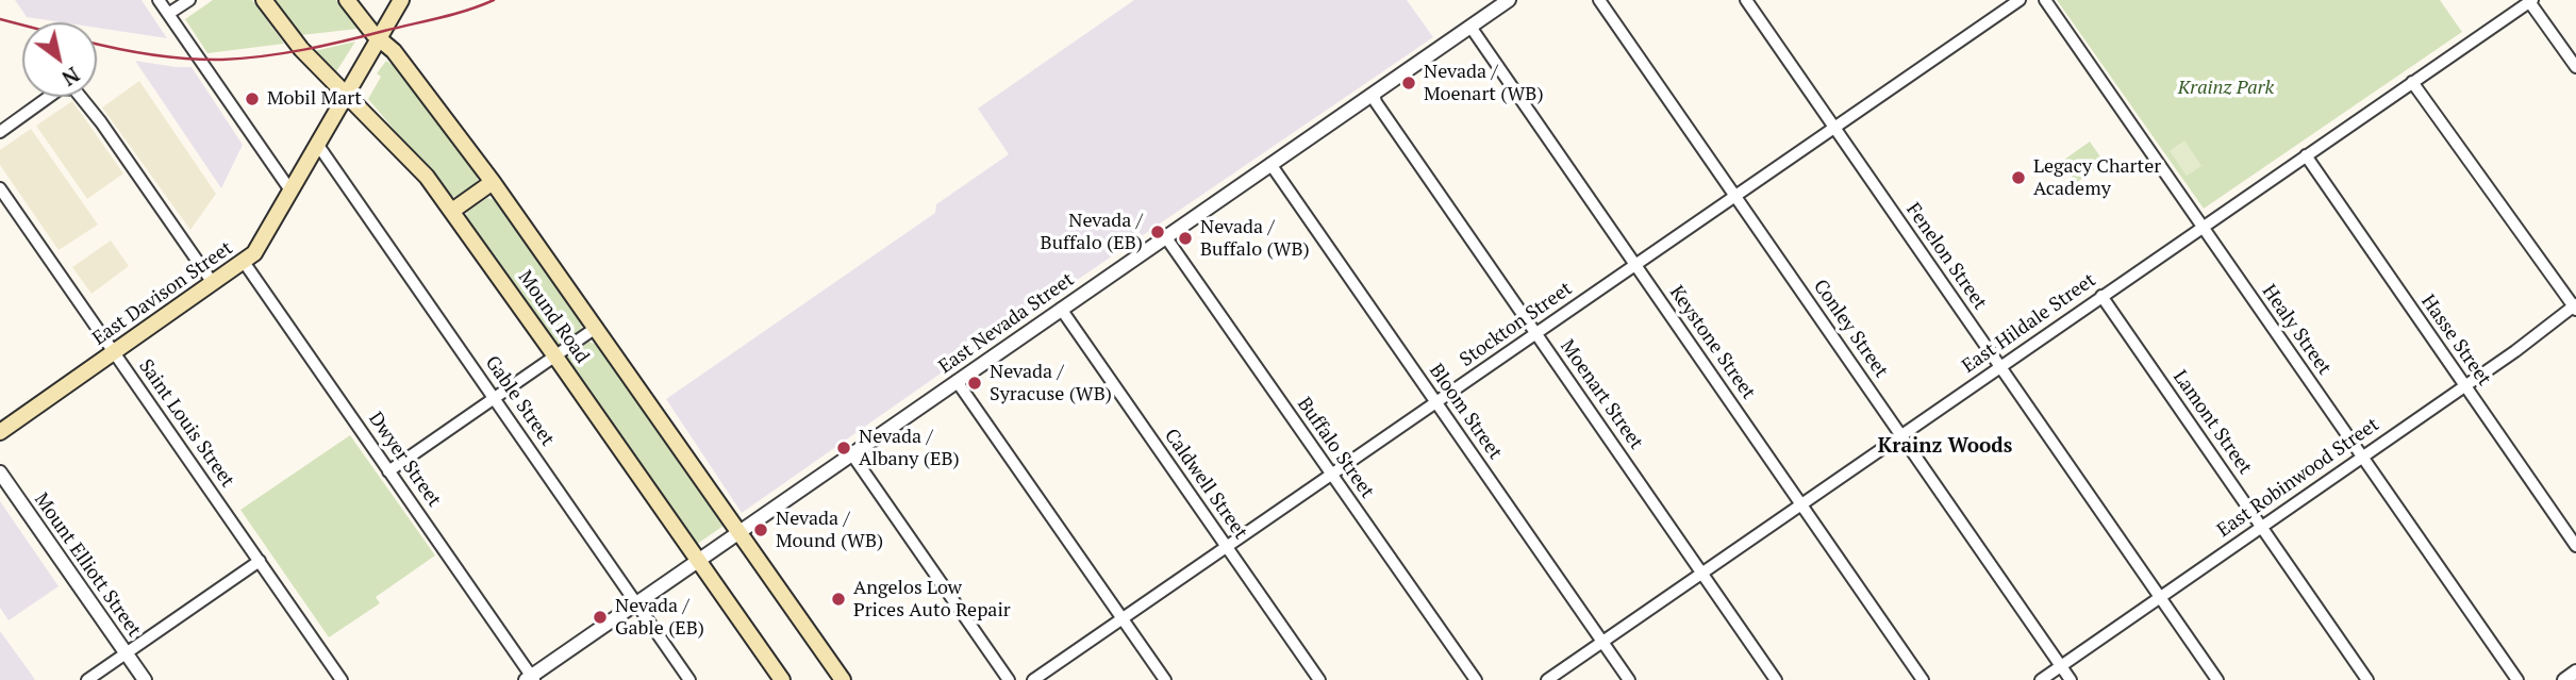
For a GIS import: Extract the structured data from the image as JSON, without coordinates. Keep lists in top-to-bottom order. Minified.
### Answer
{"streets":{"main road":["East Davison Street","Mound Road"],"street":["Fenelon Street","East Nevada Street","East Hildale Street","Stockton Street","Conley Street","Healy Street","Hasse Street","Keystone Street","Moenart Street","Gable Street","Bloom Street","Lamont Street","Saint Louis Street","Buffalo Street","Dwyer Street","East Robinwood Street","Caldwell Street","Mount Elliott Street"]},"crossings":[["Fenelon Street","East Hildale Street"],["Fenelon Street","Stockton Street"],["Fenelon Street","East Robinwood Street"],["East Davison Street","Mound Road"],["East Davison Street","Gable Street"],["East Davison Street","Saint Louis Street"],["East Davison Street","Dwyer Street"],["Mound Road","East Nevada Street"],["East Nevada Street","Keystone Street"],["East Nevada Street","Moenart Street"],["East Nevada Street","Gable Street"],["East Nevada Street","Bloom Street"],["East Nevada Street","Buffalo Street"],["East Nevada Street","Dwyer Street"],["East Nevada Street","Caldwell Street"],["East Hildale Street","Conley Street"],["East Hildale Street","Healy Street"],["East Hildale Street","Hasse Street"],["East Hildale Street","Keystone Street"],["East Hildale Street","Moenart Street"],["East Hildale Street","Bloom Street"],["East Hildale Street","Lamont Street"],["Stockton Street","Conley Street"],["Stockton Street","Keystone Street"],["Stockton Street","Moenart Street"],["Stockton Street","Bloom Street"],["Stockton Street","Buffalo Street"],["Stockton Street","Caldwell Street"],["Conley Street","East Robinwood Street"],["Healy Street","East Robinwood Street"],["Hasse Street","East Robinwood Street"],["Lamont Street","East Robinwood Street"]],"districts":["Krainz Woods"],"parks":["Krainz Park"],"places":["Nevada / Moenart (WB)","Mobil Mart","Legacy Charter Academy","Nevada / Buffalo (EB)","Nevada / Buffalo (WB)","Nevada / Syracuse (WB)","Nevada / Albany (EB)","Nevada / Mound (WB)","Angelos Low Prices Auto Repair","Nevada / Gable (EB)"],"north":"bottom right"}
